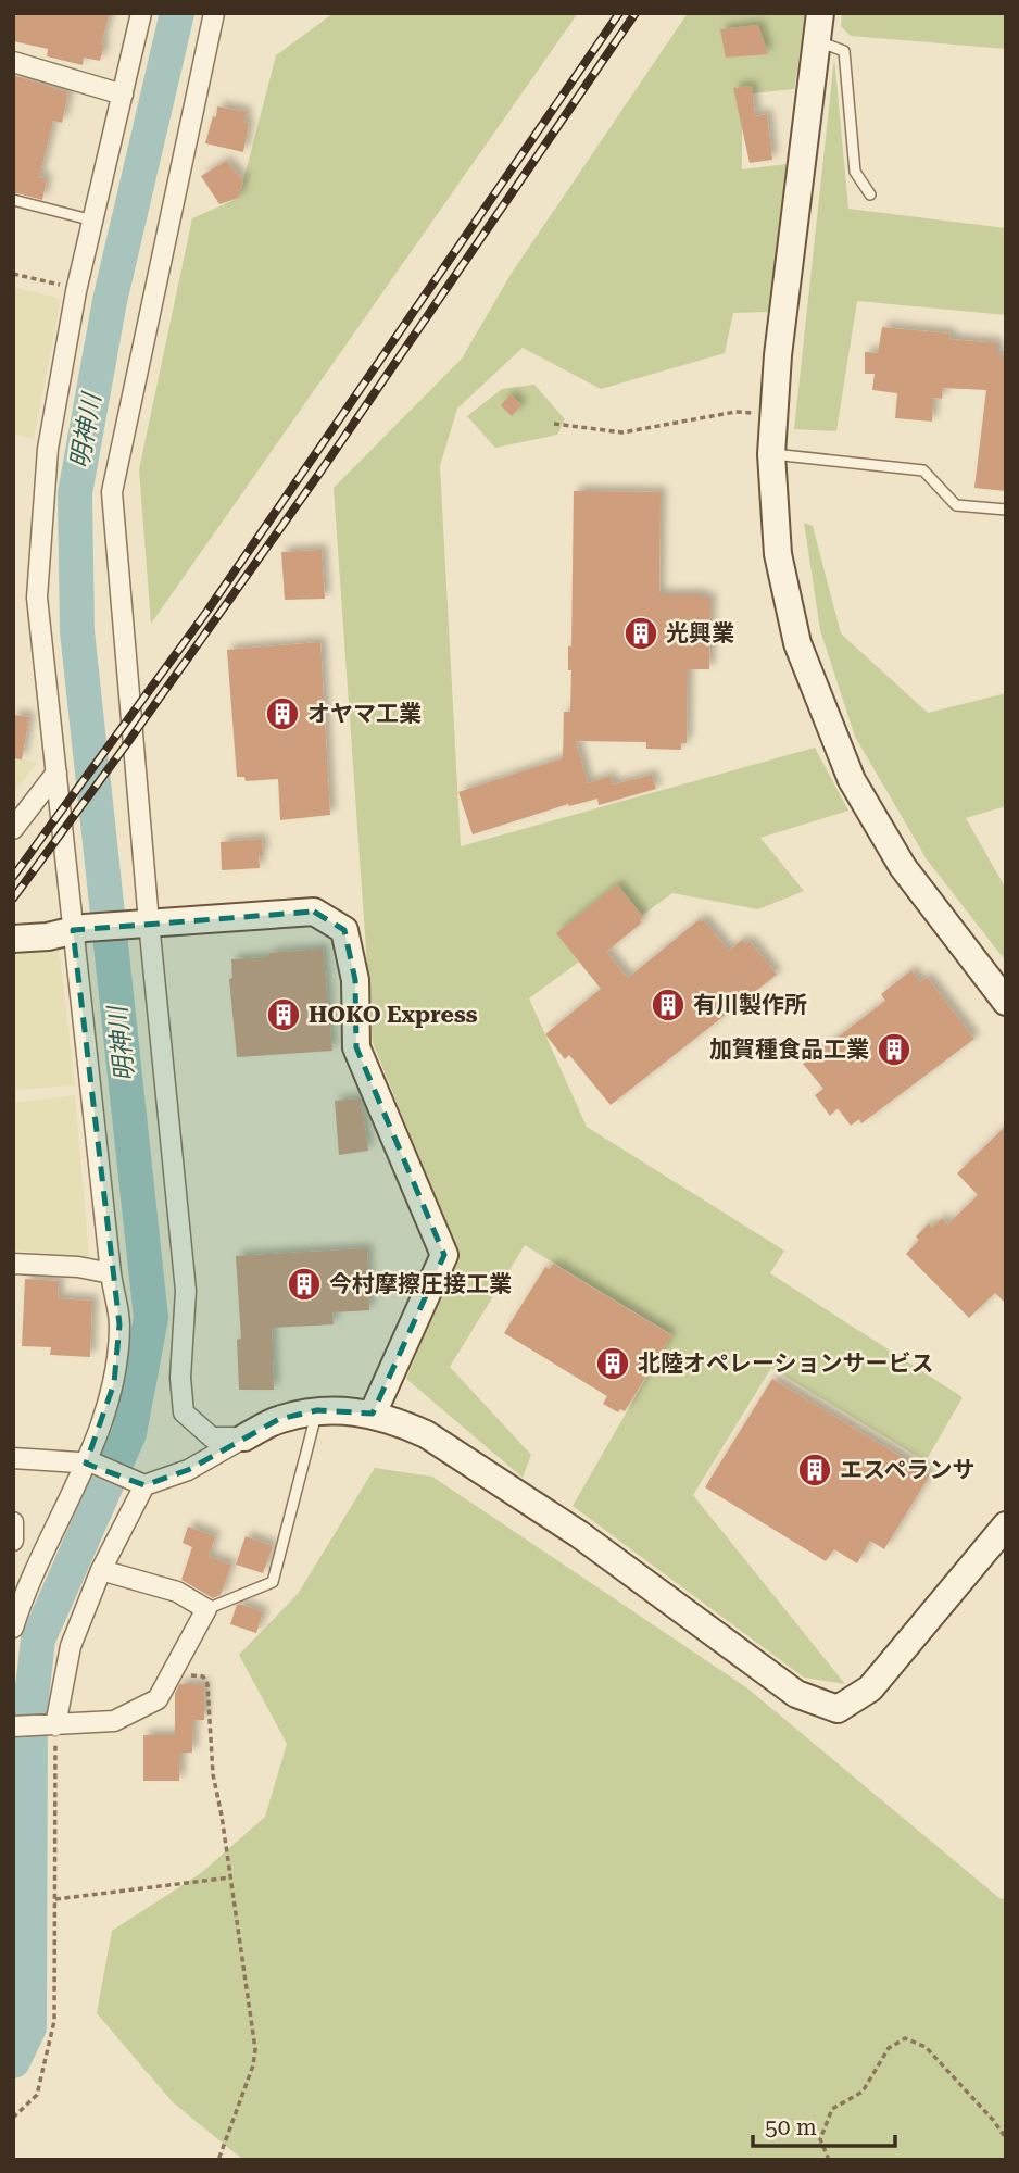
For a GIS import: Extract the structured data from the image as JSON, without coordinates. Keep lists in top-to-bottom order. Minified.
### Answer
{"water":["明神川"],"places":{"building":["光興業","オヤマ工業","有川製作所","HOKO Express","加賀種食品工業","今村摩擦圧接工業","北陸オペレーションサービス","エスペランサ"]},"scale_bar":"50 m"}
